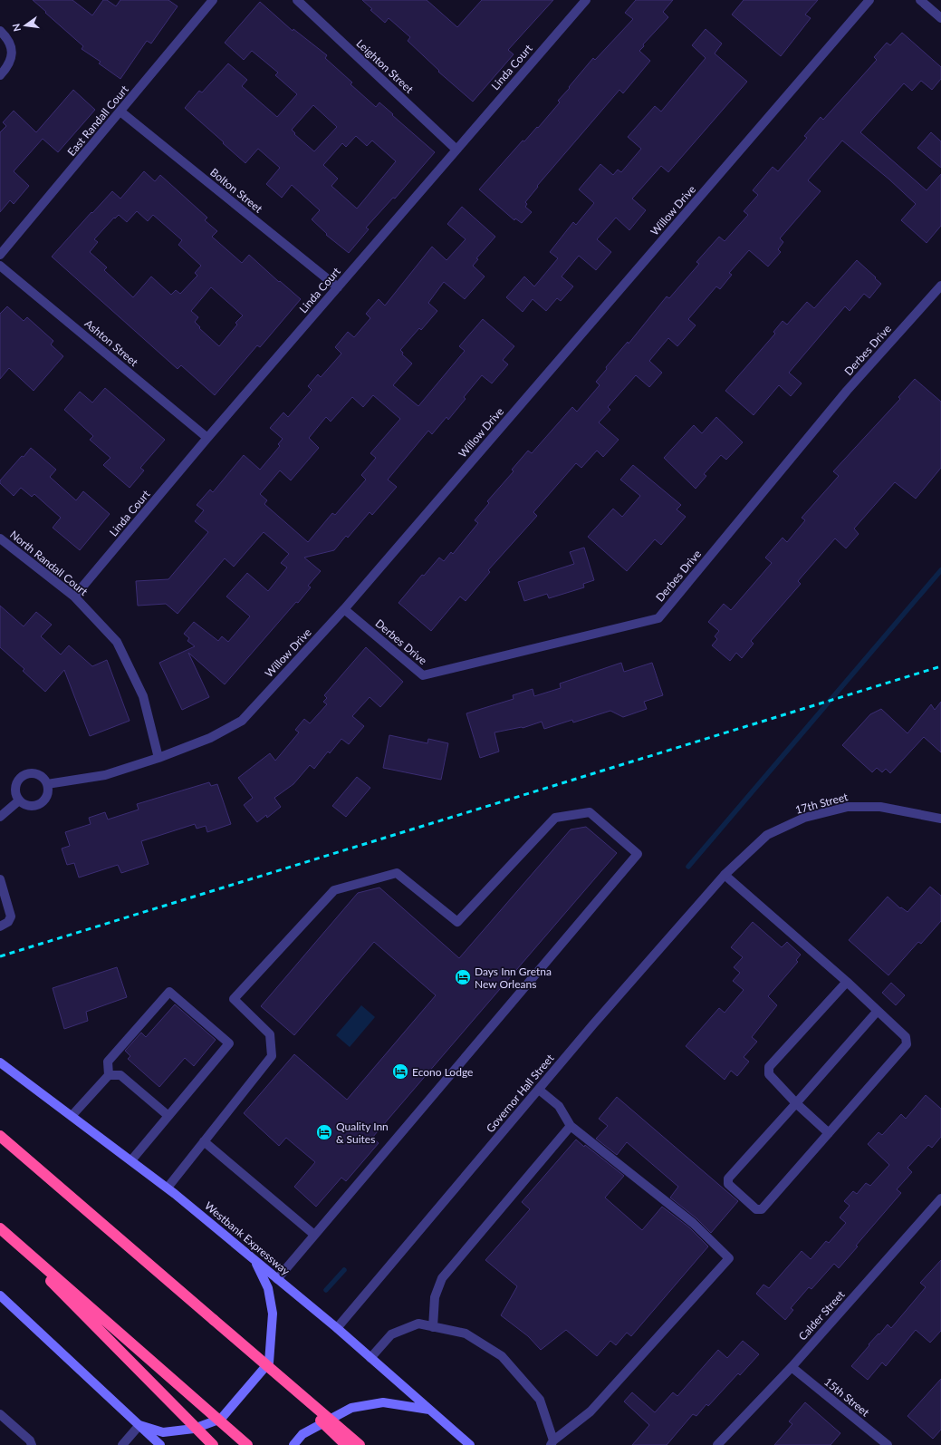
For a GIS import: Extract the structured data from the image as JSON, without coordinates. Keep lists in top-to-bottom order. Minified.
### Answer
{"streets":{"main road":["Westbank Expressway"],"street":["Leighton Street","Linda Court","East Randall Court","Bolton Street","Willow Drive","Ashton Street","Derbes Drive","North Randall Court","17th Street","Governor Hall Street","Calder Street","15th Street"]},"crossings":[["Leighton Street","Linda Court"],["Linda Court","Bolton Street"],["Linda Court","Ashton Street"],["Linda Court","North Randall Court"],["East Randall Court","Bolton Street"],["Willow Drive","Derbes Drive"],["Willow Drive","North Randall Court"],["17th Street","Governor Hall Street"],["Governor Hall Street","Westbank Expressway"],["Calder Street","15th Street"]],"places":{"hotel":["Days Inn Gretna New Orleans","Econo Lodge","Quality Inn & Suites"]},"north":"left"}
